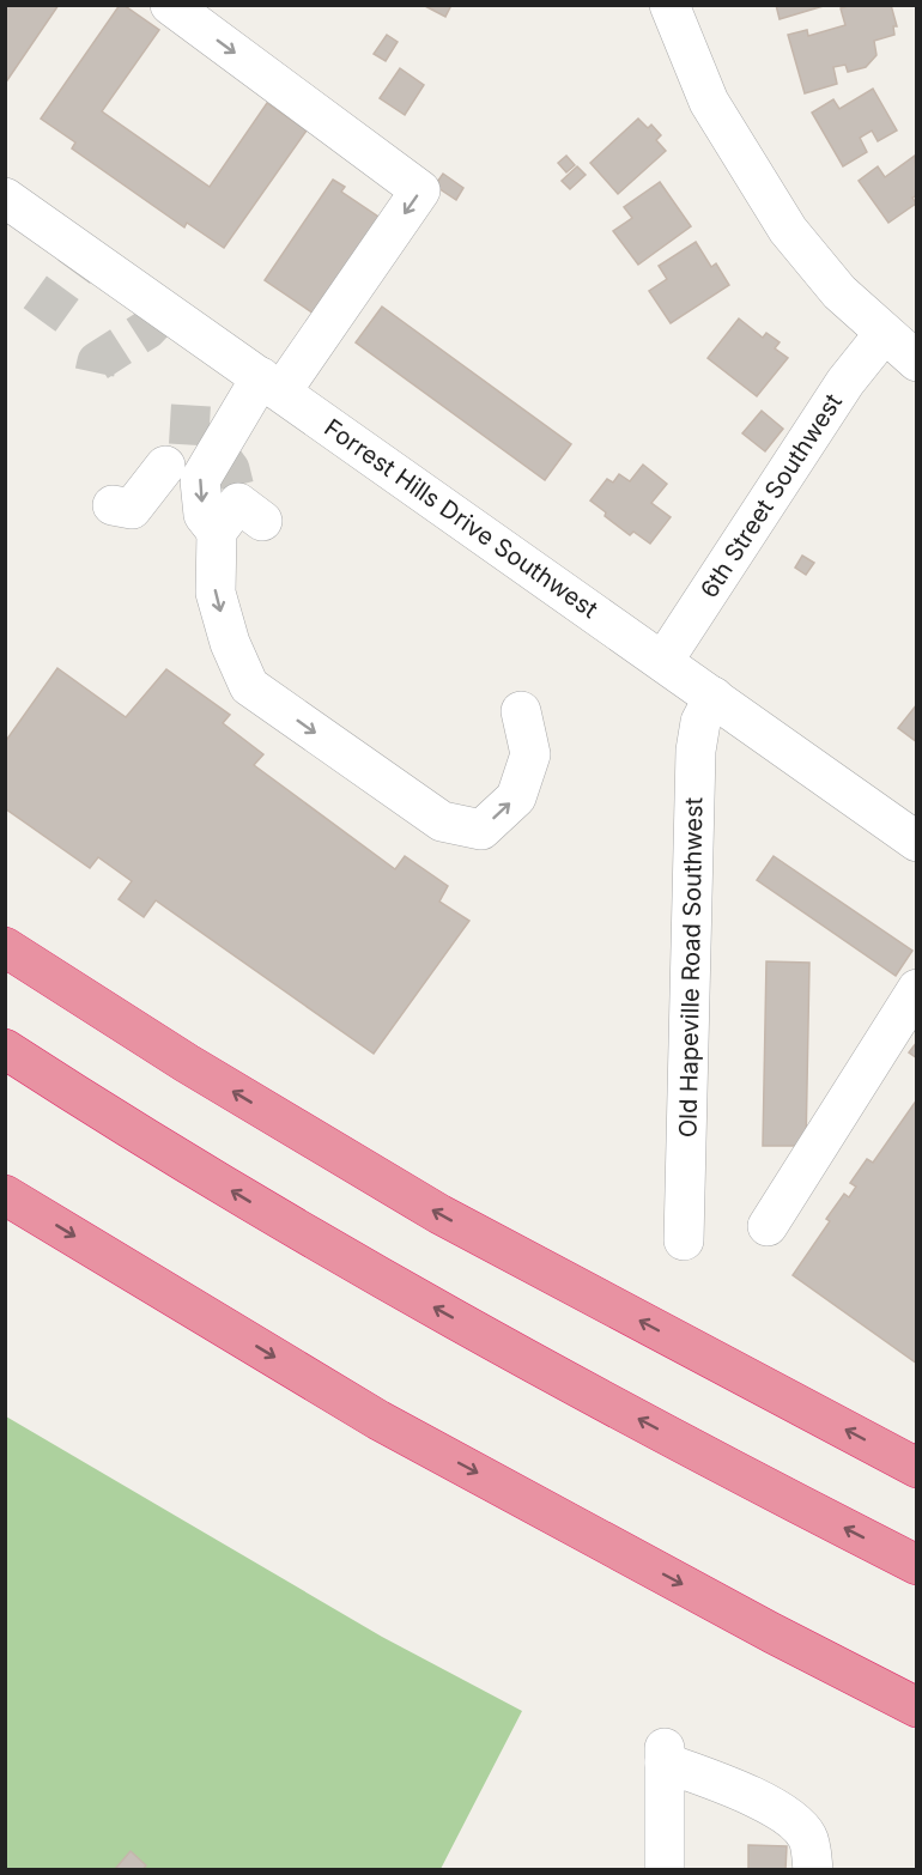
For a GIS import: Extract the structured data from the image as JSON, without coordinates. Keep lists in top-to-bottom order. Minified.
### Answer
{"streets":{"street":["6th Street Southwest","Forrest Hills Drive Southwest","Old Hapeville Road Southwest"]},"crossings":[["6th Street Southwest","Forrest Hills Drive Southwest"],["Forrest Hills Drive Southwest","Old Hapeville Road Southwest"]]}
